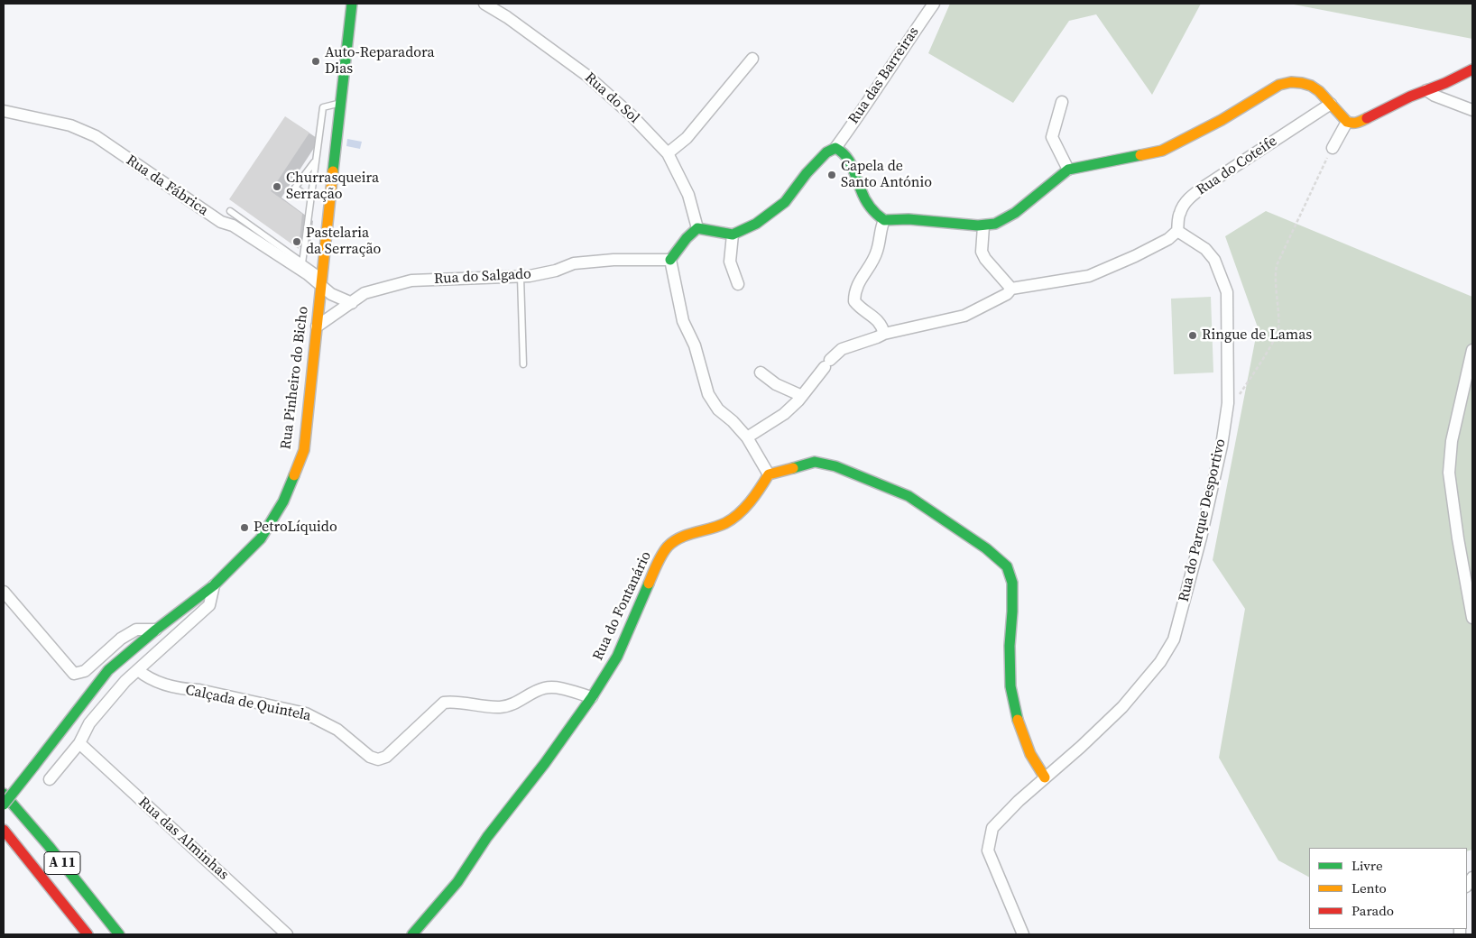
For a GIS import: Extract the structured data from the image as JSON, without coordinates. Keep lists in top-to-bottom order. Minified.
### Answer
{"streets":{"main road":["Rua Pinheiro do Bicho","Rua do Fontanário","A 11"],"street":["Rua das Barreiras","Rua do Sol","Rua do Coteife","Rua da Fábrica","Rua do Salgado","Rua do Parque Desportivo","Calçada de Quintela","Rua das Alminhas"]},"crossings":[["Rua do Coteife","Rua do Parque Desportivo"],["Rua da Fábrica","Rua Pinheiro do Bicho"],["Rua do Salgado","Rua Pinheiro do Bicho"],["Rua do Fontanário","Calçada de Quintela"]],"places":["Auto-Reparadora Dias","Capela de Santo António","Churrasqueira Serração","Pastelaria da Serração","Ringue de Lamas","PetroLíquido"],"legend":["Livre","Lento","Parado"]}
